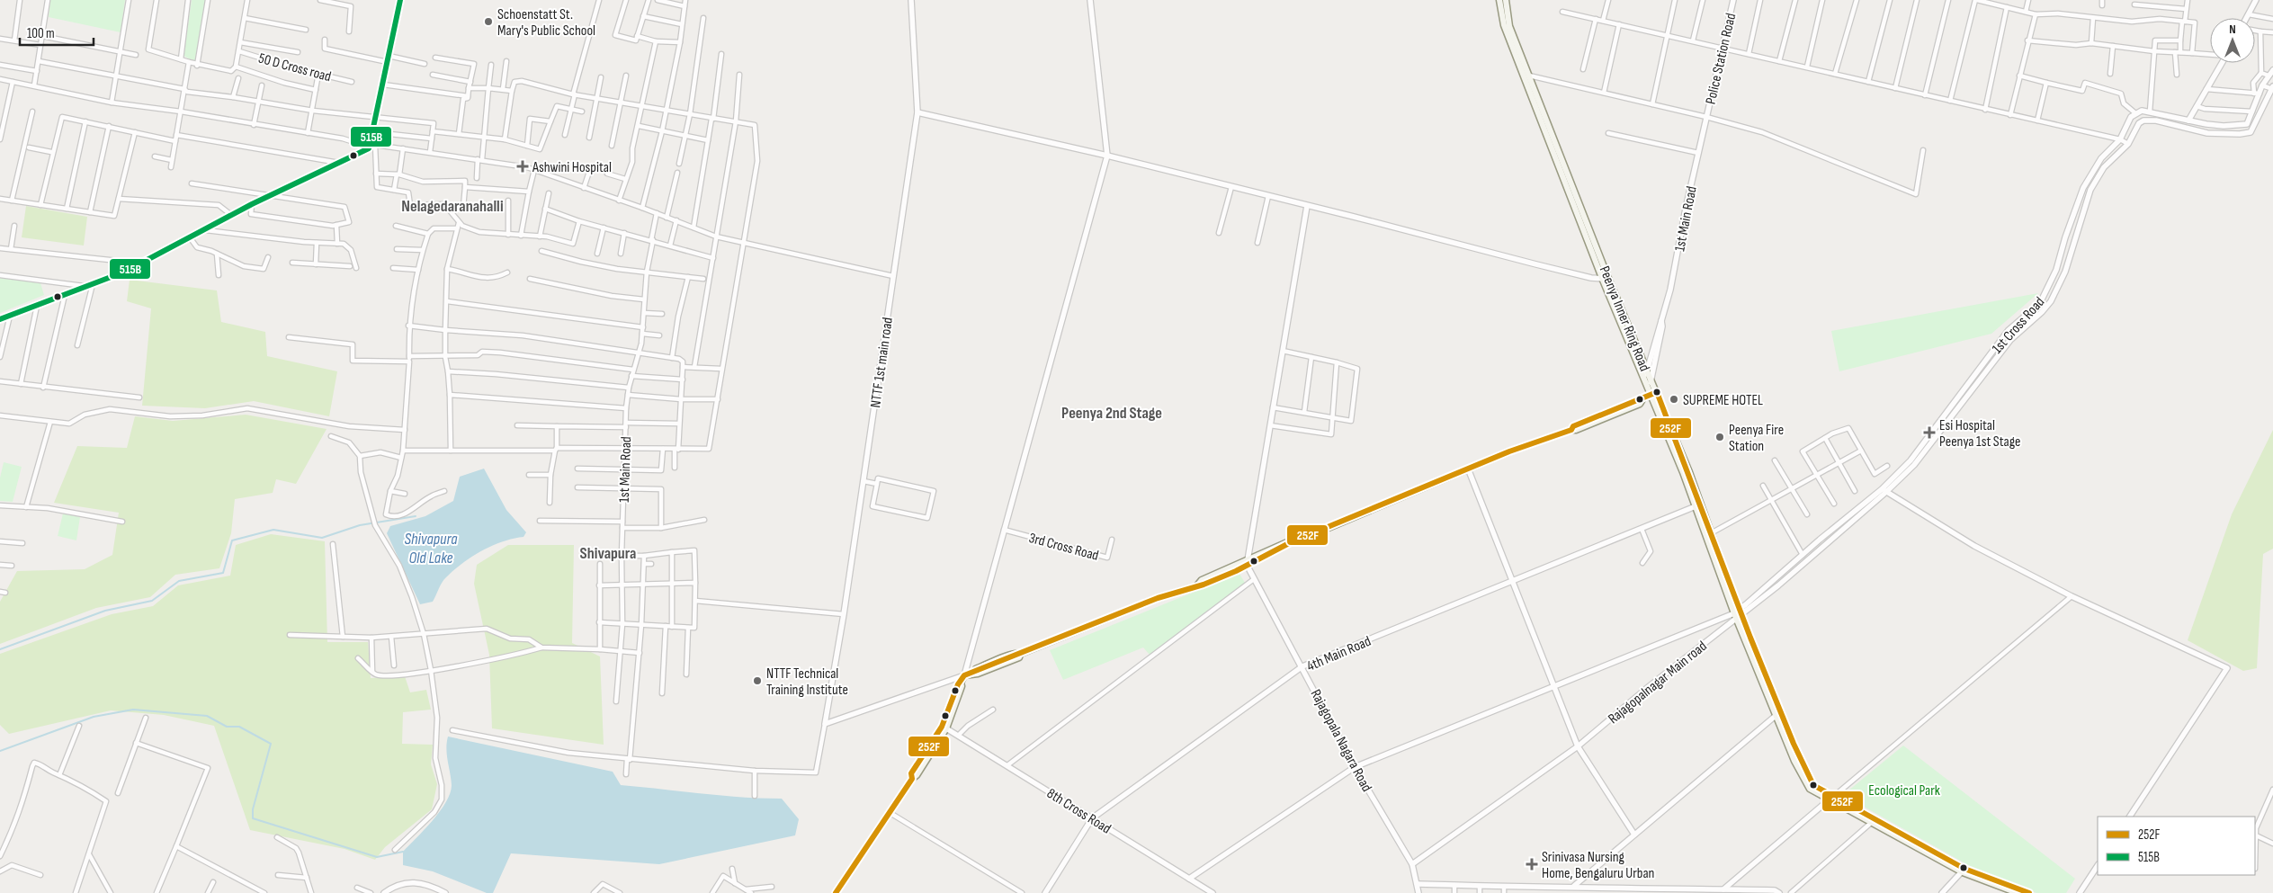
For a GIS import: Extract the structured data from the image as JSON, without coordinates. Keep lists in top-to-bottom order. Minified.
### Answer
{"streets":{"main road":["Peenya Inner Ring Road"],"street":["Police Station Road","50 D Cross road","1st Main Road","1st Cross Road","NTTF 1st main road","3rd Cross Road","4th Main Road","Rajagopalnagar Main road","Rajagopala Nagara Road","8th Cross Road"]},"crossings":[["Police Station Road","1st Main Road"],["1st Main Road","Peenya Inner Ring Road"],["Peenya Inner Ring Road","1st Cross Road"],["Peenya Inner Ring Road","4th Main Road"],["Peenya Inner Ring Road","Rajagopalnagar Main road"],["1st Cross Road","Rajagopalnagar Main road"],["4th Main Road","Rajagopala Nagara Road"],["4th Main Road","8th Cross Road"],["Rajagopalnagar Main road","Rajagopala Nagara Road"]],"districts":["Nelagedaranahalli","Peenya 2nd Stage","Shivapura"],"water":["Shivapura Old Lake"],"parks":["Ecological Park"],"places":{"other":["Schoenstatt St. Mary's Public School","SUPREME HOTEL","Peenya Fire Station","NTTF Technical Training Institute"],"health":["Ashwini Hospital","Esi Hospital Peenya 1st Stage","Srinivasa Nursing Home, Bengaluru Urban"]},"lines":["transit line 515B","transit line 252F"],"legend":["252F","515B"],"scale_bar":"100 m","north":"top"}
